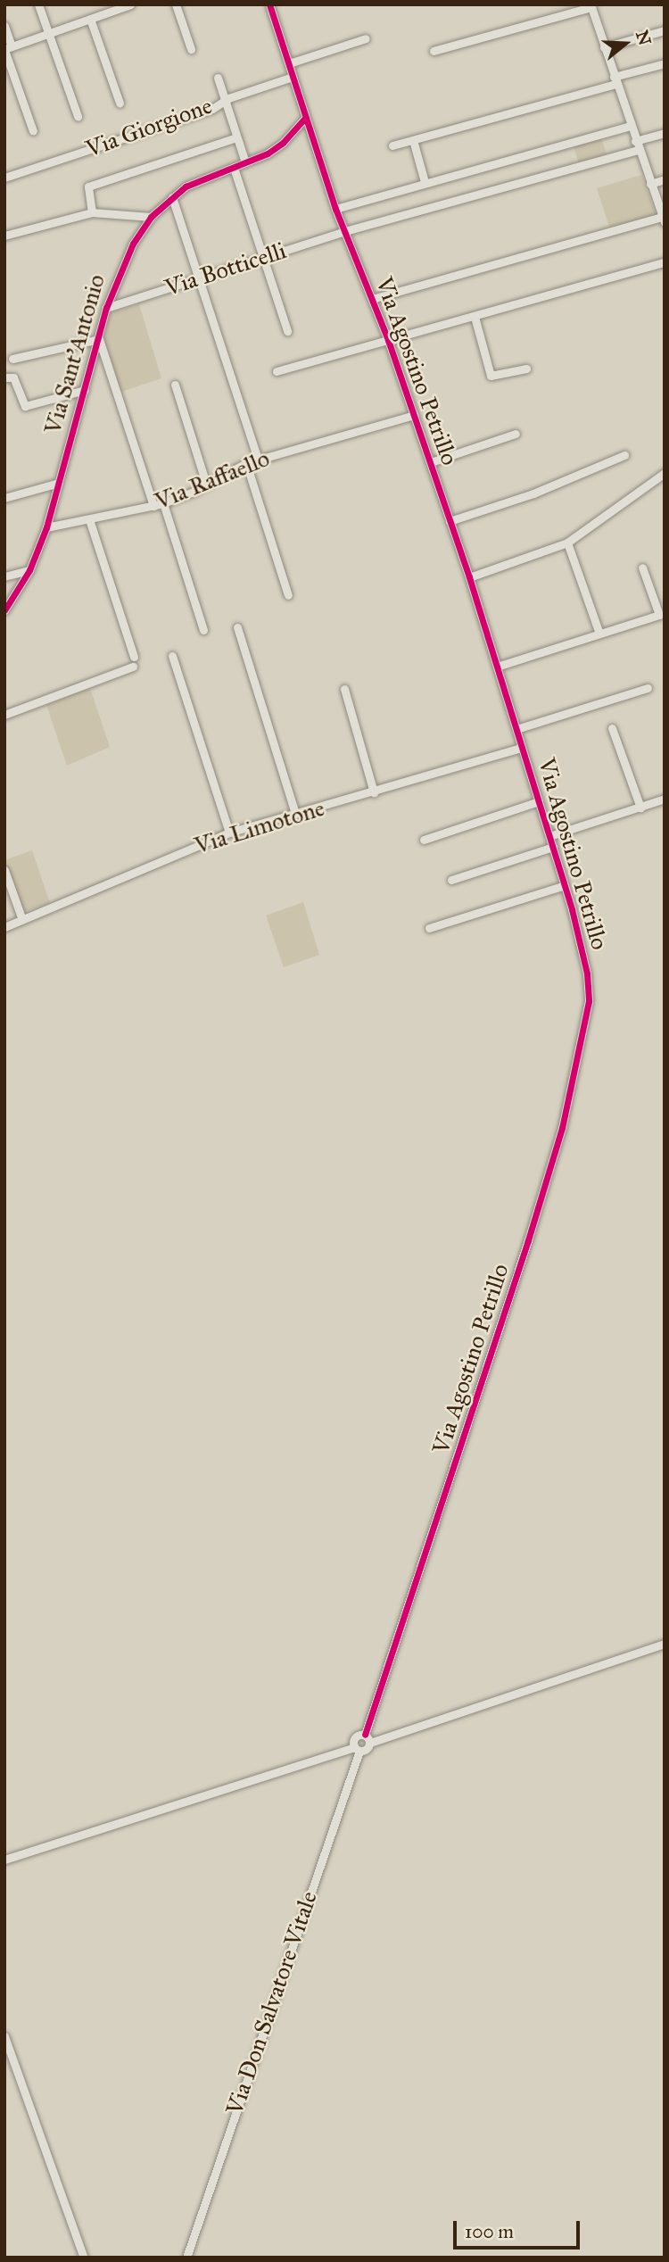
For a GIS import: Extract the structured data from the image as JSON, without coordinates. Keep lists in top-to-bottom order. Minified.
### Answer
{"streets":{"street":["Via Giorgione","Via Botticelli","Via Sant'Antonio","Via Agostino Petrillo","Via Raffaello","Via Limotone","Via Don Salvatore Vitale"]},"crossings":[["Via Giorgione","Via Agostino Petrillo"],["Via Botticelli","Via Sant'Antonio"],["Via Botticelli","Via Agostino Petrillo"],["Via Sant'Antonio","Via Agostino Petrillo"],["Via Sant'Antonio","Via Raffaello"],["Via Agostino Petrillo","Via Raffaello"],["Via Agostino Petrillo","Via Limotone"]],"scale_bar":"100 m","north":"right"}
